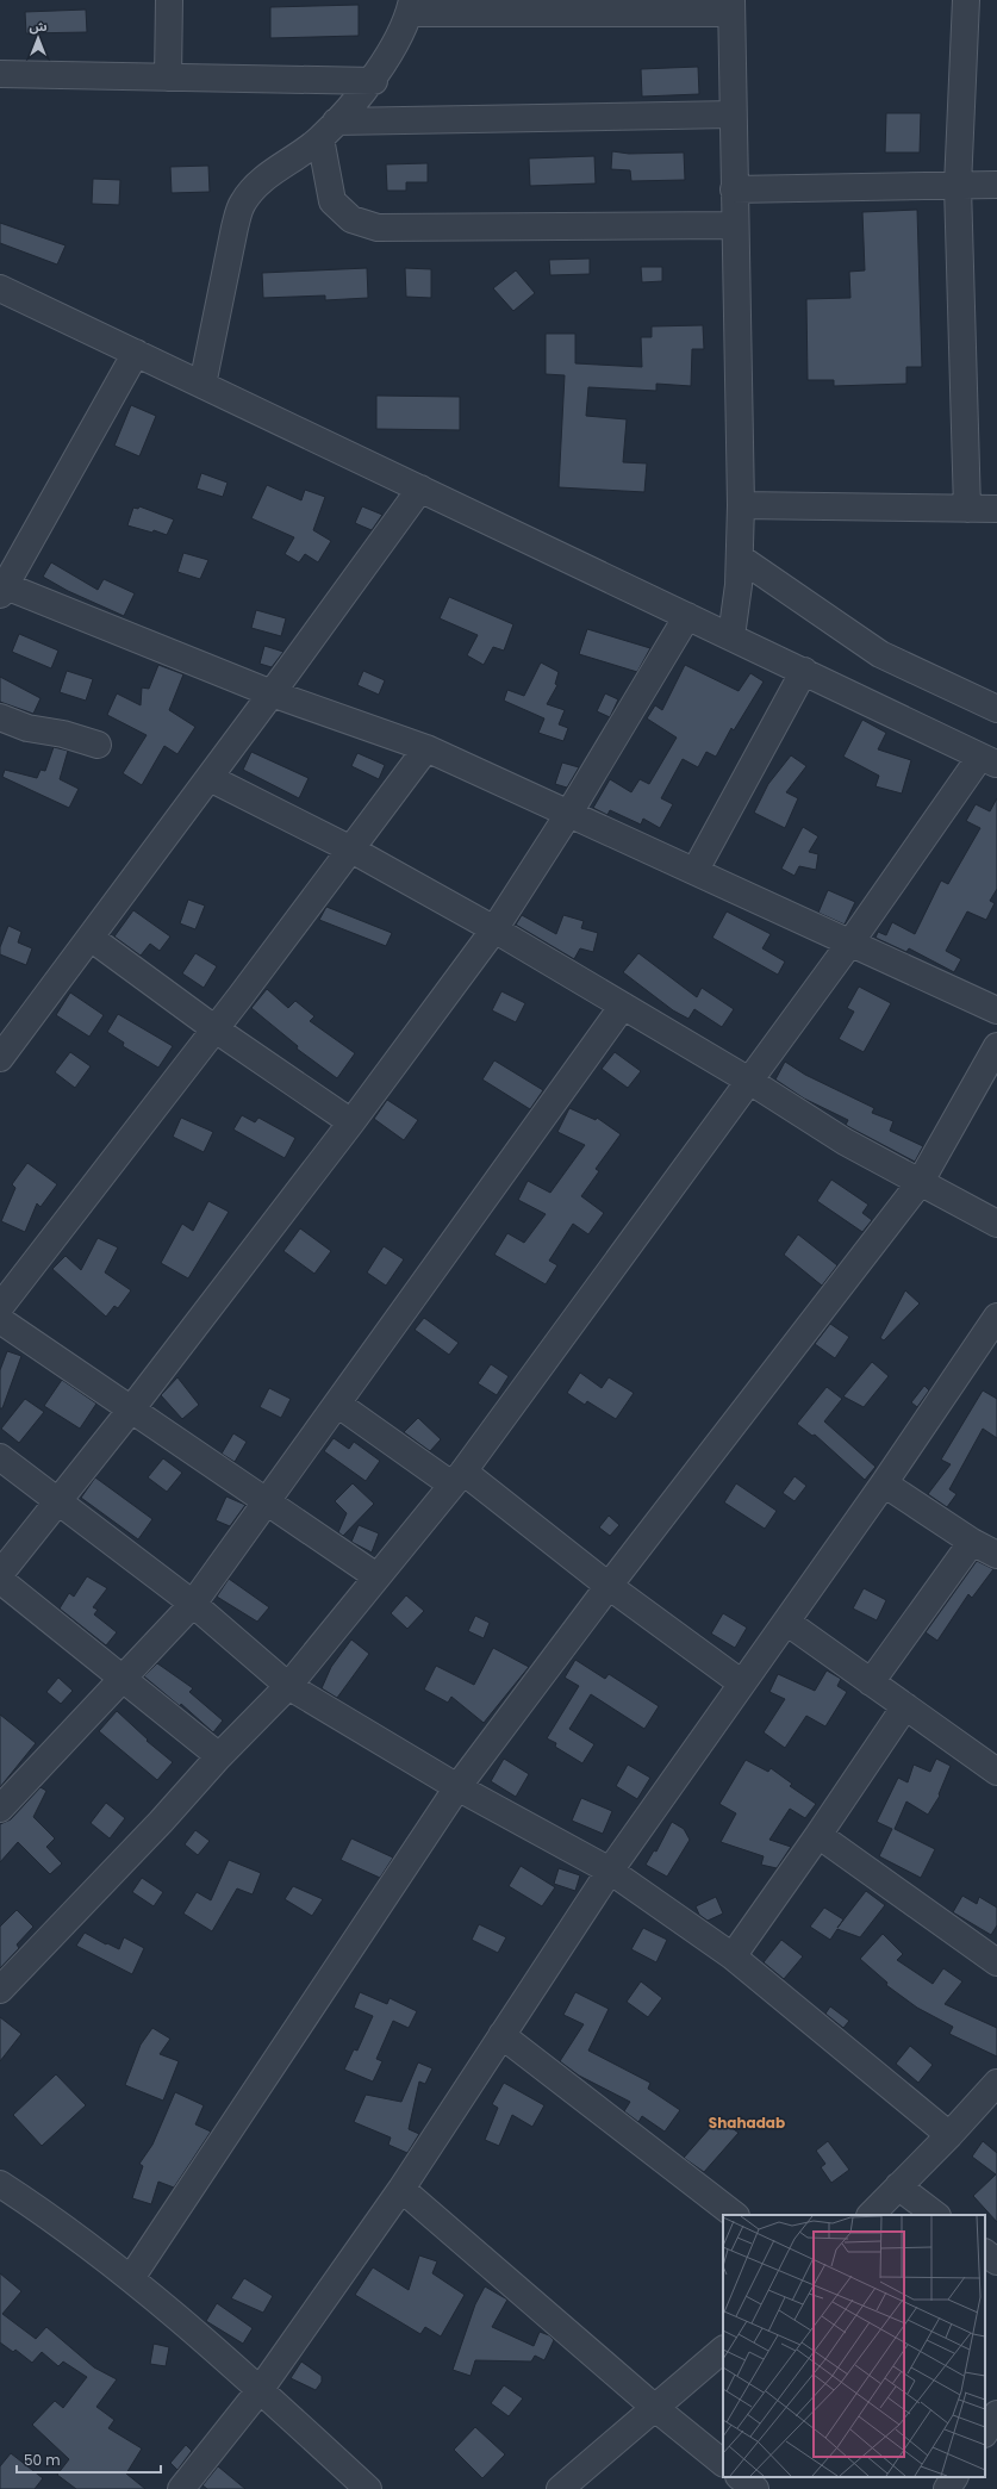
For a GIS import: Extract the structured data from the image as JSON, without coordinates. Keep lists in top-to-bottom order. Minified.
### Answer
{"districts":["Shahadab"],"scale_bar":"50 m","north":"top"}
